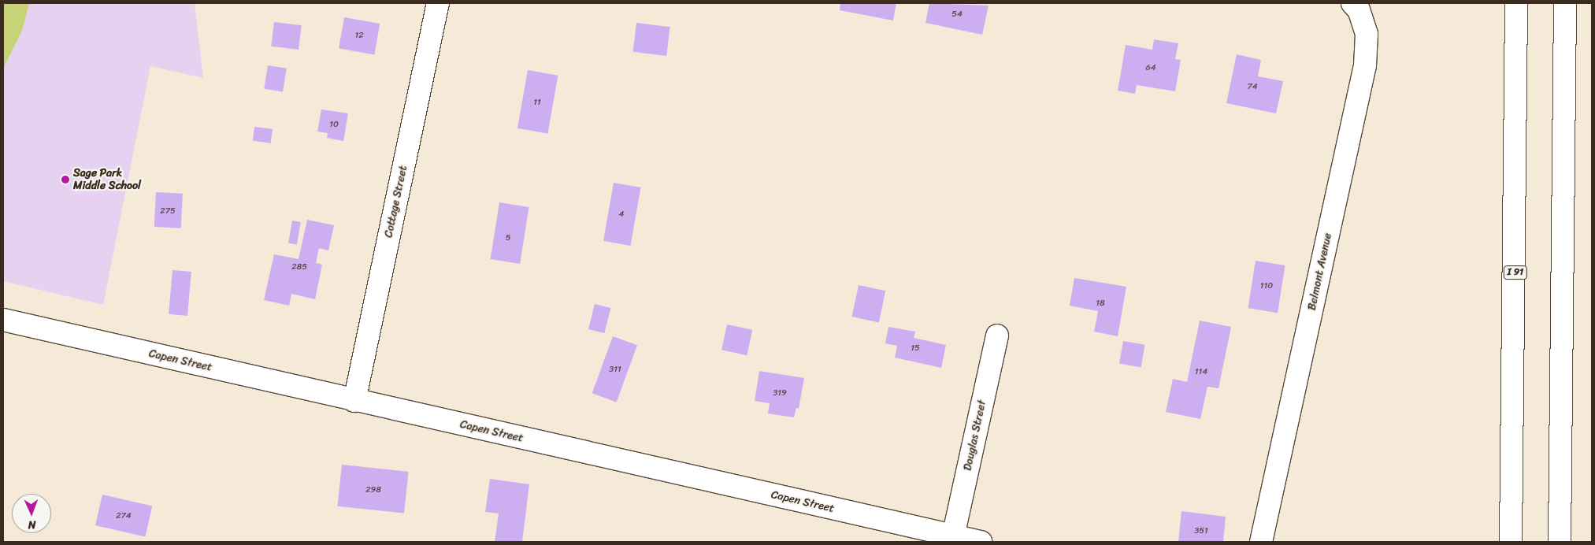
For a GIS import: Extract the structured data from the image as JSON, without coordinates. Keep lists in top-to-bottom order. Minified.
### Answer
{"streets":{"main road":["Cottage Street","Belmont Avenue","I 91","Capen Street","Douglas Street"]},"crossings":[["Cottage Street","Capen Street"],["Capen Street","Douglas Street"]],"places":["Sage Park Middle School"],"house_numbers":["54","12","64","74","11","10","275","4","5","285","110","18","15","311","114","319","298","274","351"],"north":"bottom"}
